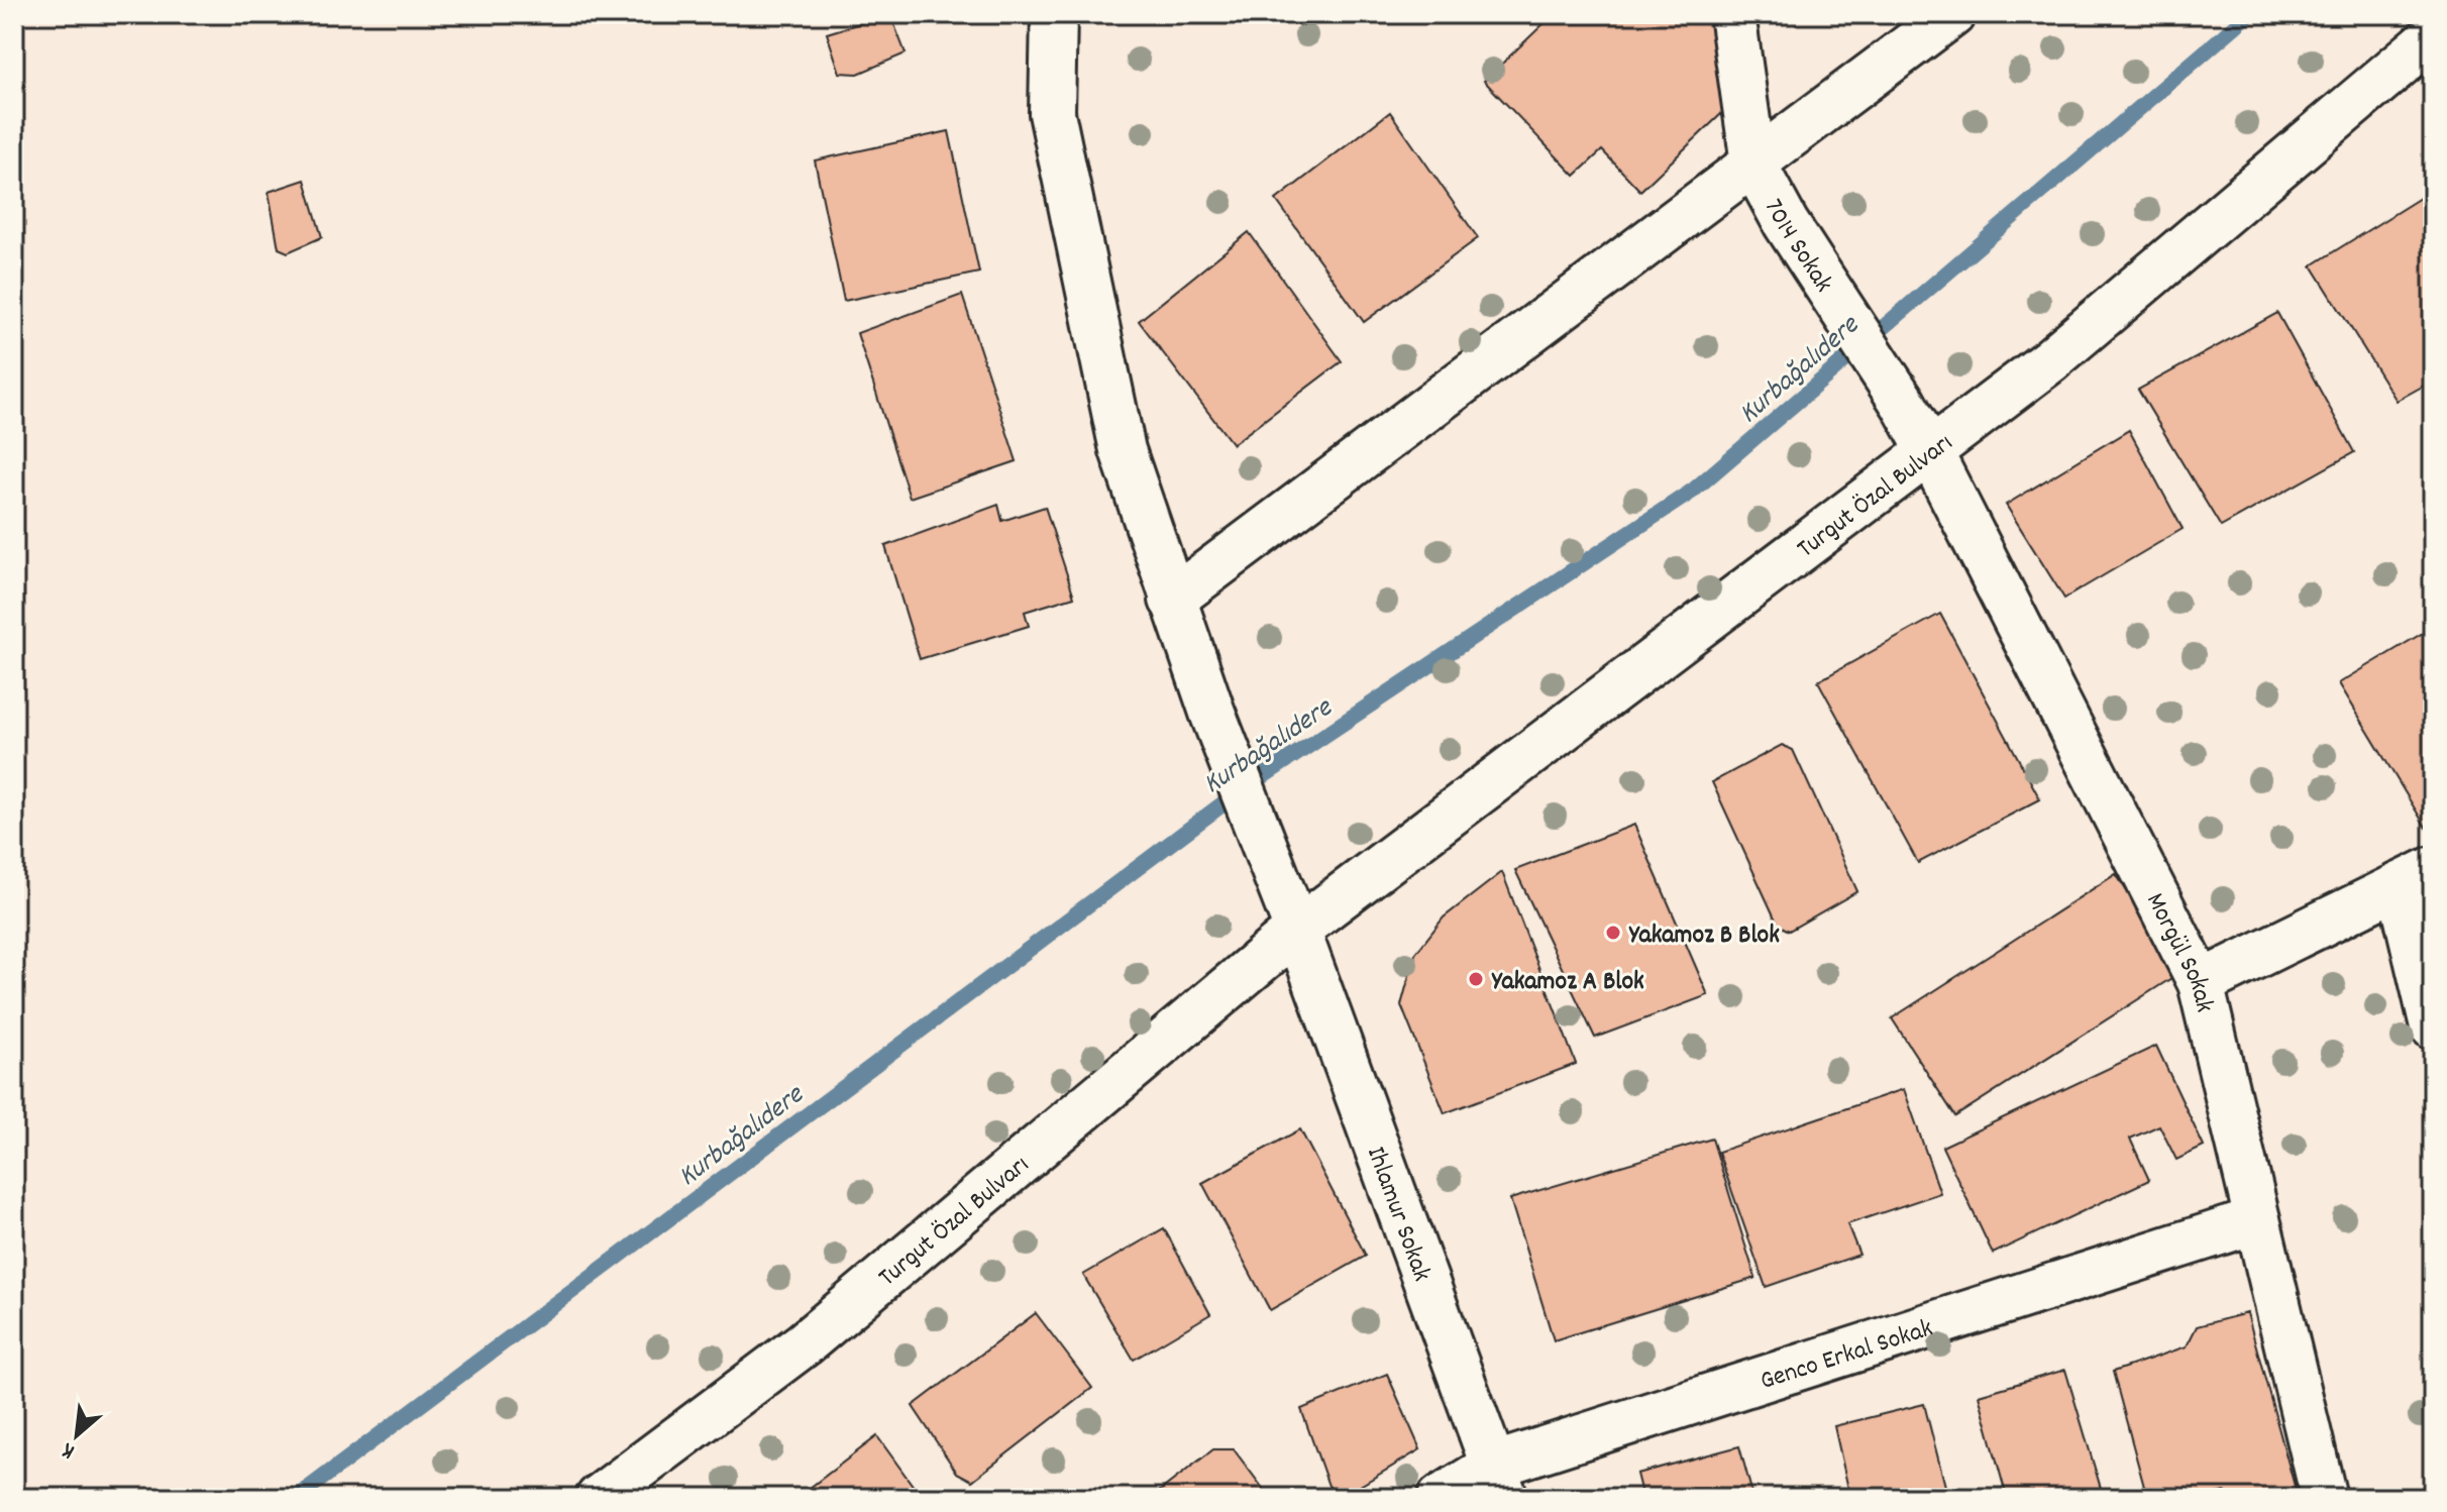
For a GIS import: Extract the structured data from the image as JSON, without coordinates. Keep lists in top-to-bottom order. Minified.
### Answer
{"streets":{"street":["7014 Sokak","Turgut Özal Bulvarı","Morgül Sokak","Ihlamur Sokak","Genco Erkal Sokak"]},"crossings":[["7014 Sokak","Turgut Özal Bulvarı"],["7014 Sokak","Morgül Sokak"],["Turgut Özal Bulvarı","Morgül Sokak"],["Turgut Özal Bulvarı","Ihlamur Sokak"],["Morgül Sokak","Genco Erkal Sokak"],["Ihlamur Sokak","Genco Erkal Sokak"]],"water":["Kurbağalıdere"],"places":["Yakamoz B Blok","Yakamoz A Blok"],"north":"bottom left"}
